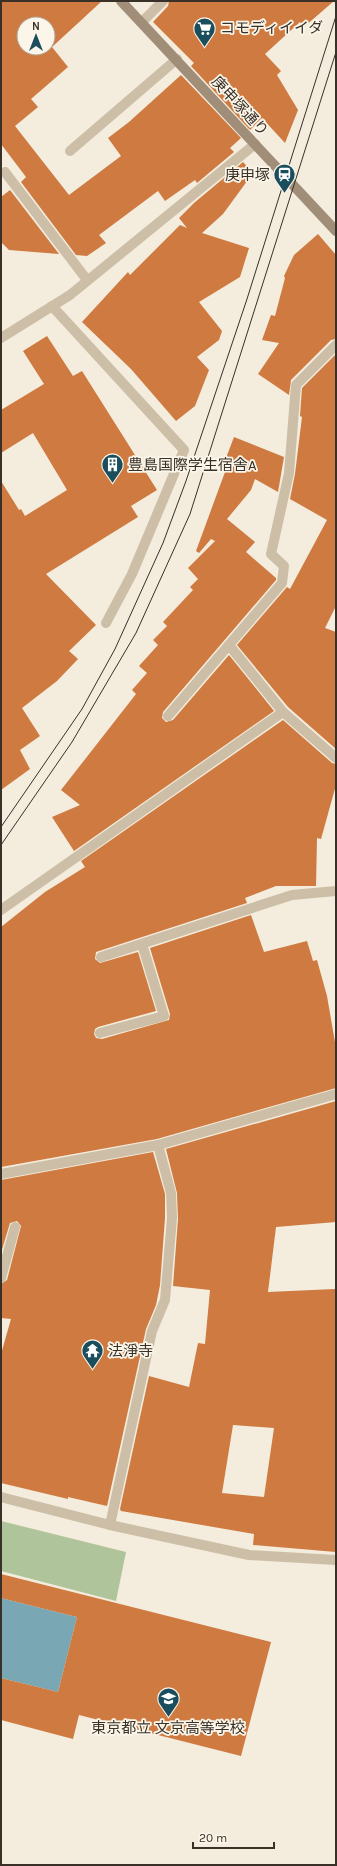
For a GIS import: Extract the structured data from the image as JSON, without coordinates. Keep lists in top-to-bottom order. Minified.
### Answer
{"streets":{"street":["庚申塚通り"]},"places":{"supermarket":["コモディイイダ"],"station":["庚申塚"],"building":["豊島国際学生宿舎A"],"temple":["法淨寺"],"school or university":["東京都立 文京高等学校"]},"scale_bar":"20 m","north":"top"}
